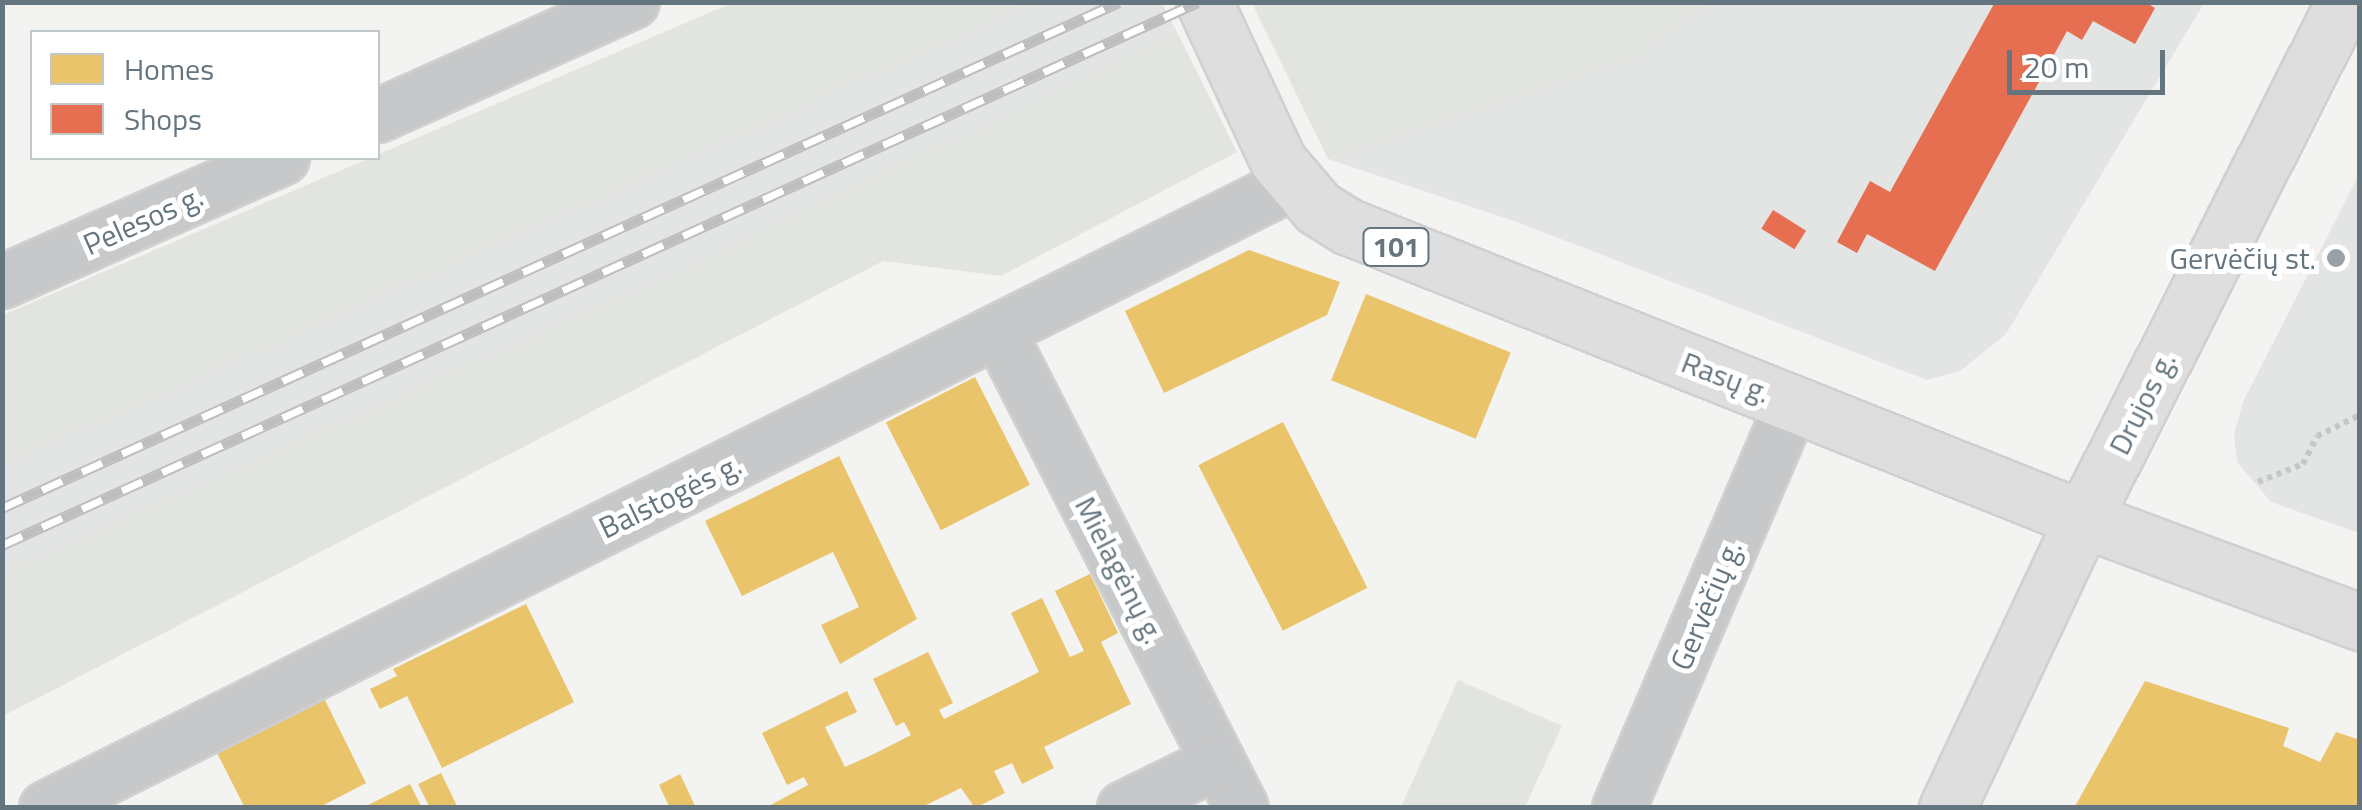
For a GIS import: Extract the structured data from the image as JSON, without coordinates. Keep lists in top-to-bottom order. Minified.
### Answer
{"streets":{"main road":["101","Rasų g.","Drujos g."],"street":["Pelesos g.","Balstogės g.","Mielagėnų g.","Gervėčių g."]},"crossings":[["Rasų g.","Drujos g."],["Rasų g.","Balstogės g."],["Rasų g.","Gervėčių g."],["Balstogės g.","Mielagėnų g."]],"places":["Gervėčių st."],"legend":["Homes","Shops"],"scale_bar":"20 m"}
